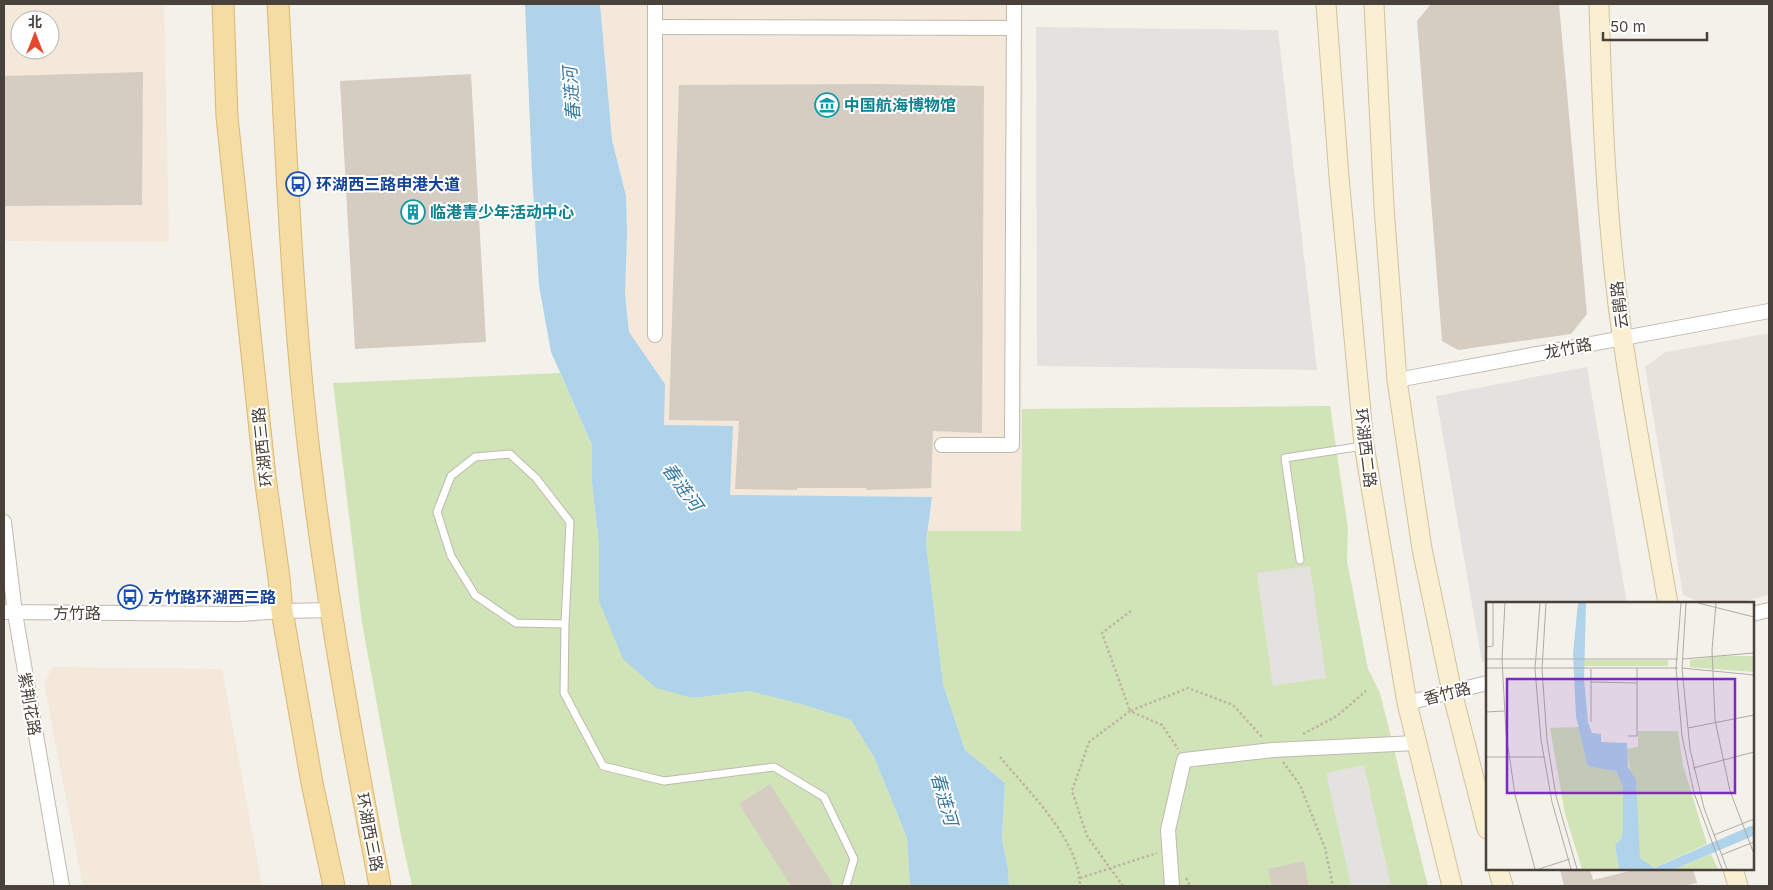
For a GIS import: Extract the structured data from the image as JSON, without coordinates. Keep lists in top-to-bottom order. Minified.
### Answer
{"streets":{"main road":["云鹃路","环湖西三路","环湖西二路"],"street":["龙竹路","方竹路","香竹路","紫荆花路"]},"crossings":[["云鹃路","龙竹路"],["环湖西三路","方竹路"],["环湖西二路","香竹路"],["方竹路","紫荆花路"]],"water":["春涟河"],"places":{"museum":["中国航海博物馆"],"bus stop":["环湖西三路申港大道","方竹路环湖西三路"],"building":["临港青少年活动中心"]},"scale_bar":"50 m","north":"top"}
